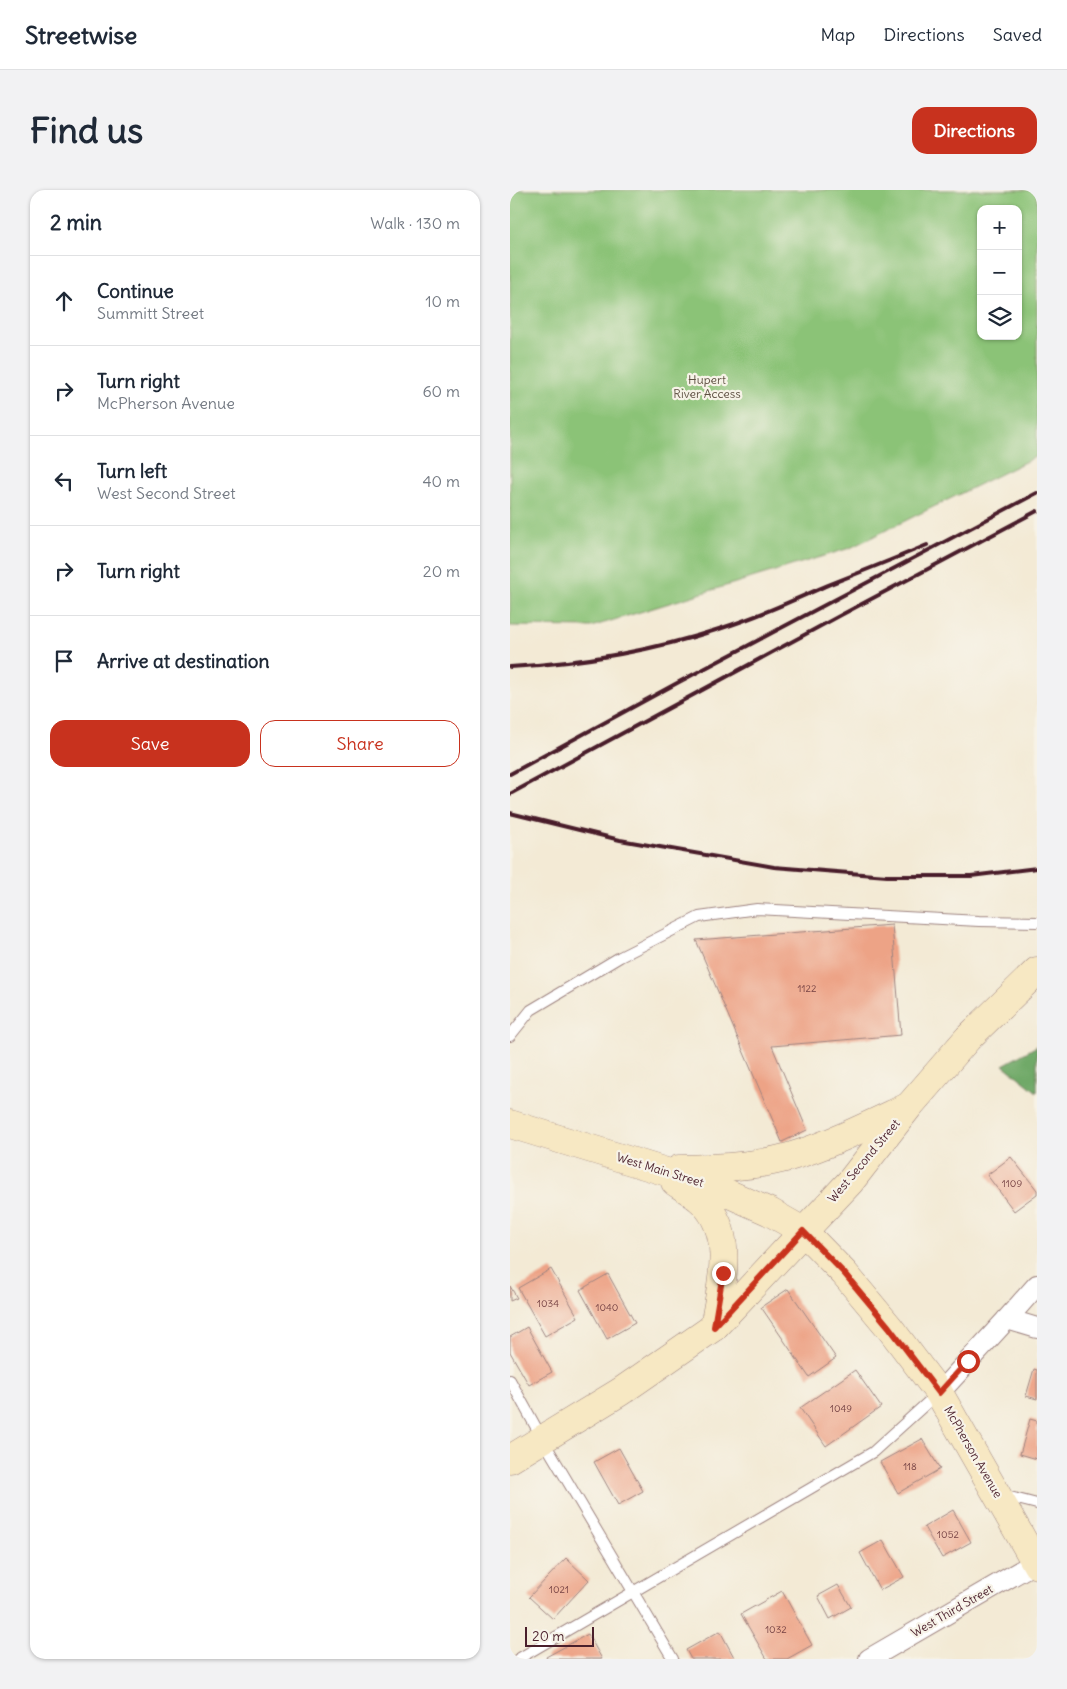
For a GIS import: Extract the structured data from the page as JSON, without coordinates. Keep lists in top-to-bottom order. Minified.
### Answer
{"streets":{"main road":["West Second Street","West Main Street","McPherson Avenue"],"street":["West Third Street"]},"crossings":[["West Second Street","West Main Street"],["West Second Street","McPherson Avenue"],["West Main Street","McPherson Avenue"],["McPherson Avenue","West Third Street"]],"parks":["Hupert River Access"],"house_numbers":["1122","1109","1034","1040","1049","118","1052","1021","1032"],"scale_bar":"20 m","page":{"header":"Streetwise","nav":["Map","Directions","Saved"],"buttons":["Directions",["Save","Share"]],"title":"Find us","heading":["2 min","Walk · 130 m"],"map_buttons":["+","−"],"list":[["Continue","Summitt Street","10 m"],["Turn right","McPherson Avenue","60 m"],["Turn left","West Second Street","40 m"],["Turn right","20 m"],"Arrive at destination"],"scale":"20 m"}}
